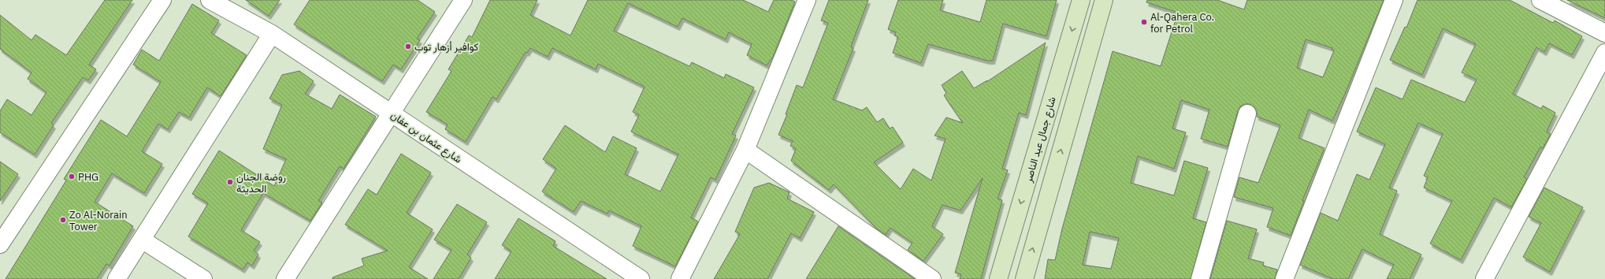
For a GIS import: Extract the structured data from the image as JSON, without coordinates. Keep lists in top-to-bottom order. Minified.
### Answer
{"streets":{"main road":["شارع جمال عبد الناصر"],"street":["شارع عثمان بن عفان"]},"places":["Al-Qahera Co. for Petrol","كوافير أزهار توب","PHG","روضة الجنان الحديثة","Zo Al-Norain Tower"]}
